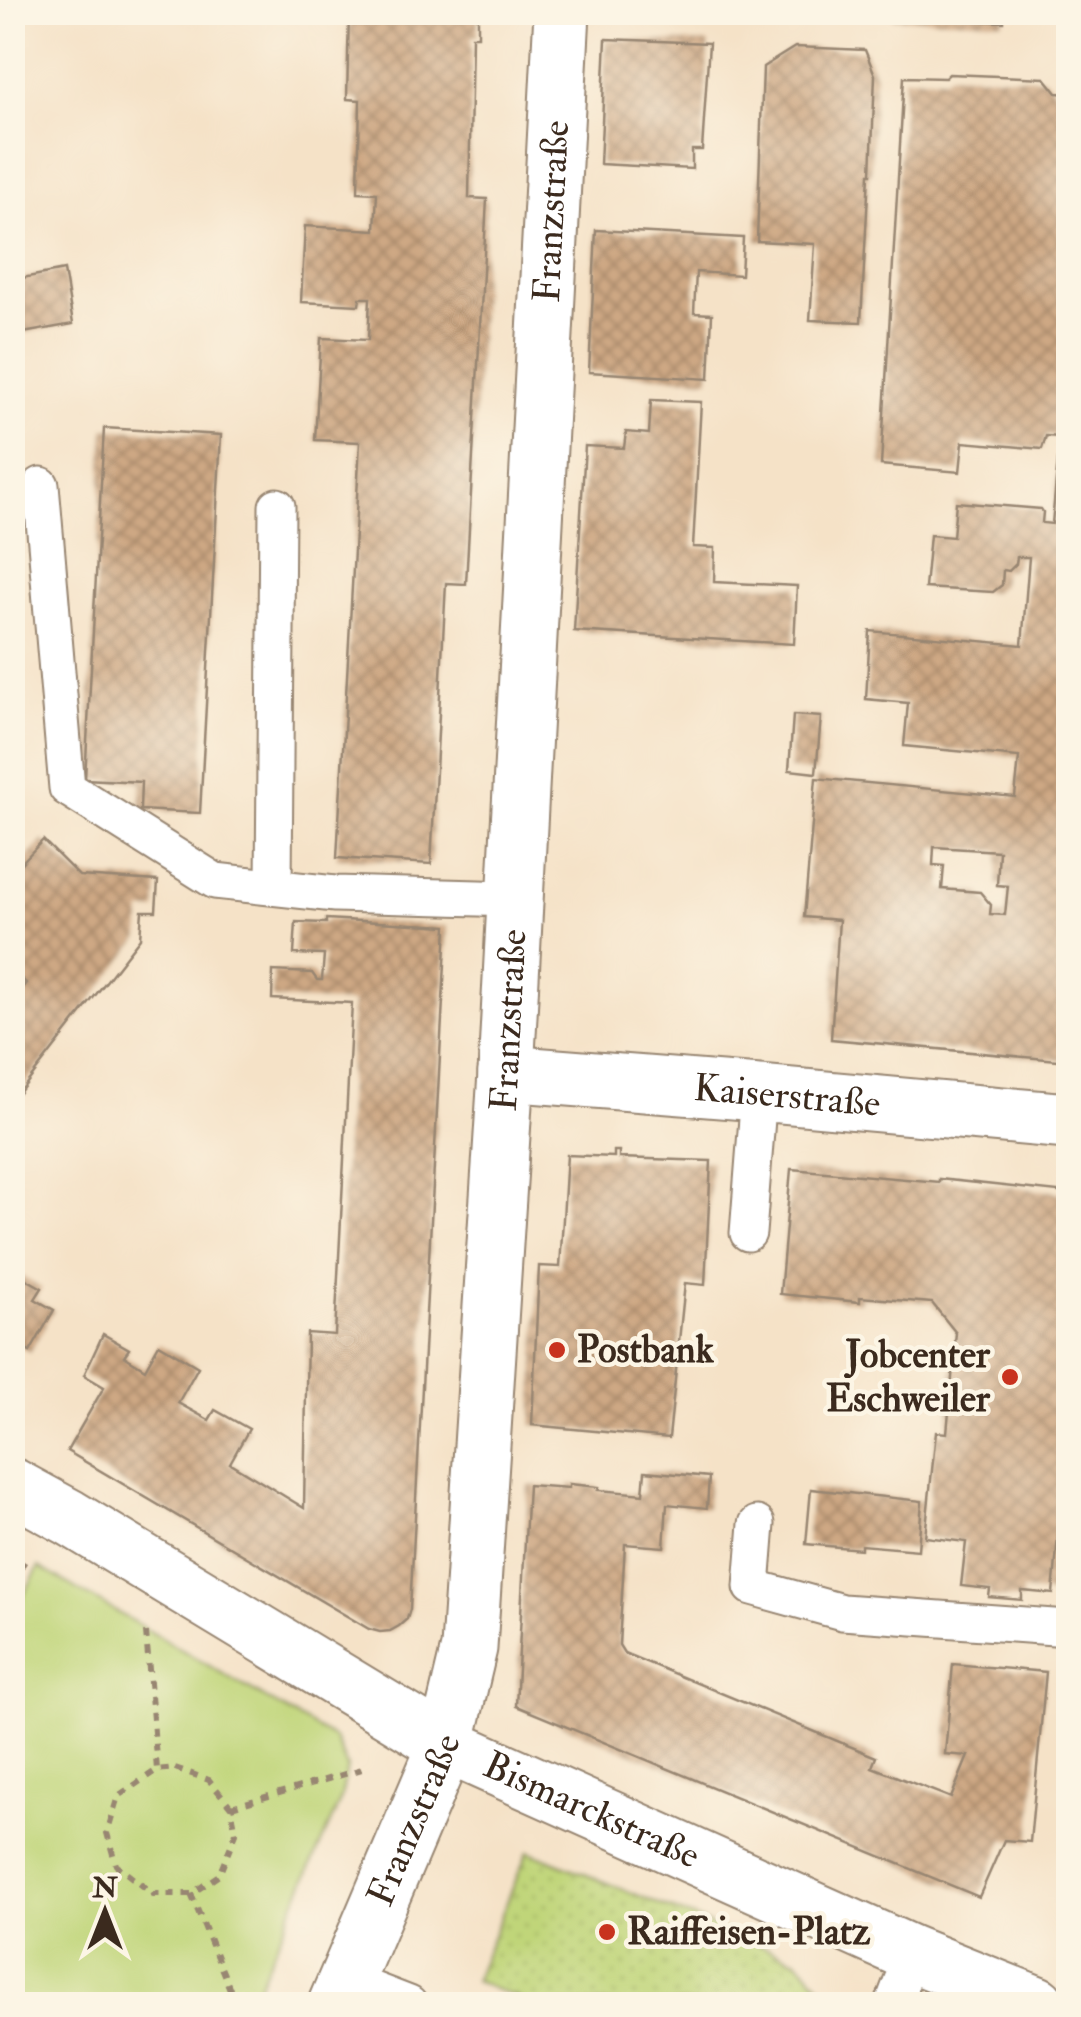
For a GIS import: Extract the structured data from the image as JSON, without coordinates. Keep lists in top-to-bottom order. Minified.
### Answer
{"streets":{"street":["Franzstraße","Kaiserstraße","Bismarckstraße"]},"crossings":[["Franzstraße","Kaiserstraße"],["Franzstraße","Bismarckstraße"]],"places":["Postbank","Jobcenter Eschweiler","Raiffeisen-Platz"],"north":"top"}
